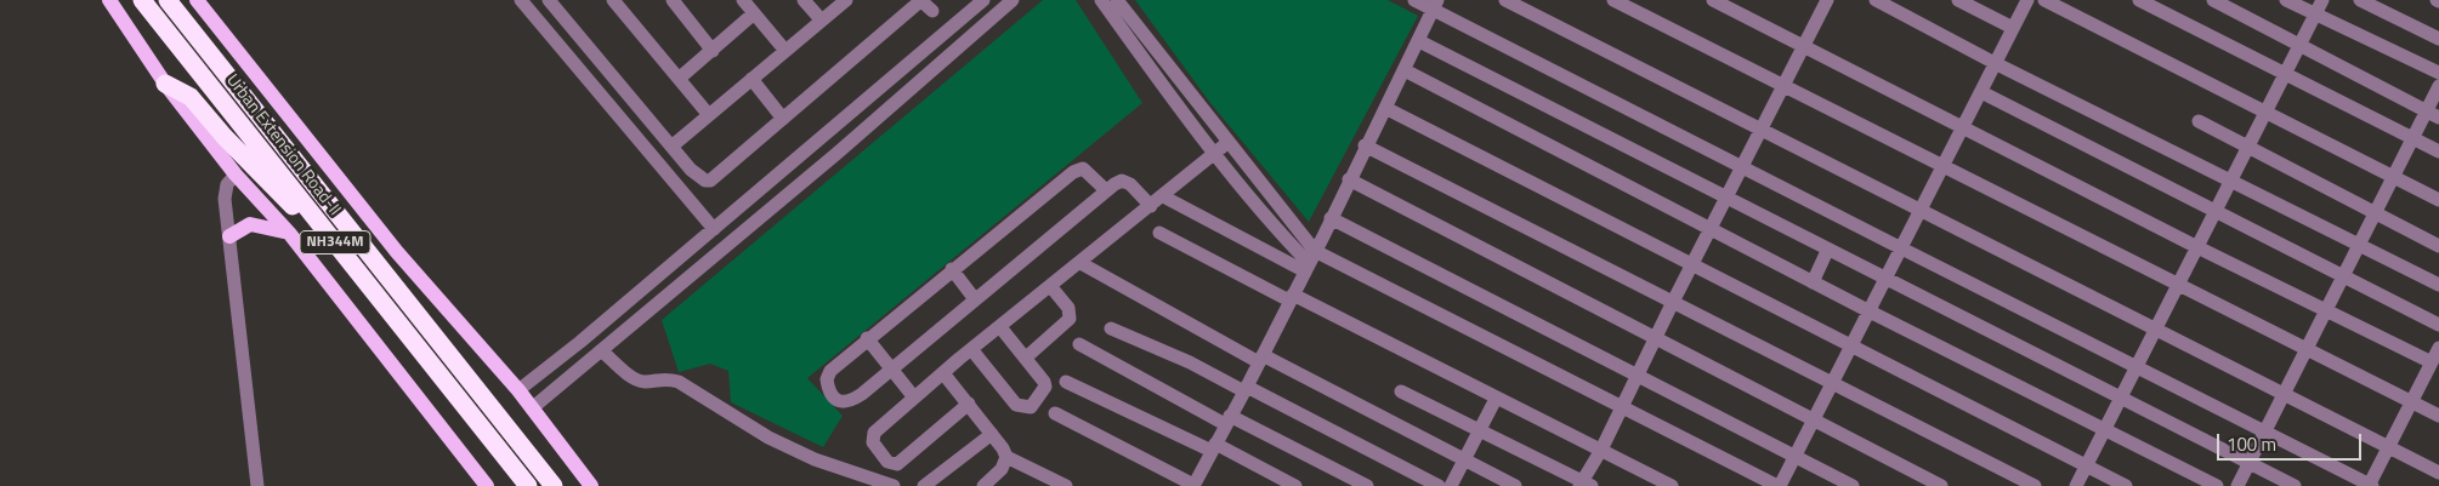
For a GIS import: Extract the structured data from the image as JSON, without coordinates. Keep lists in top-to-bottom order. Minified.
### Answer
{"streets":{"highway":["Urban Extension Road-II","NH344M"]},"scale_bar":"100 m"}
